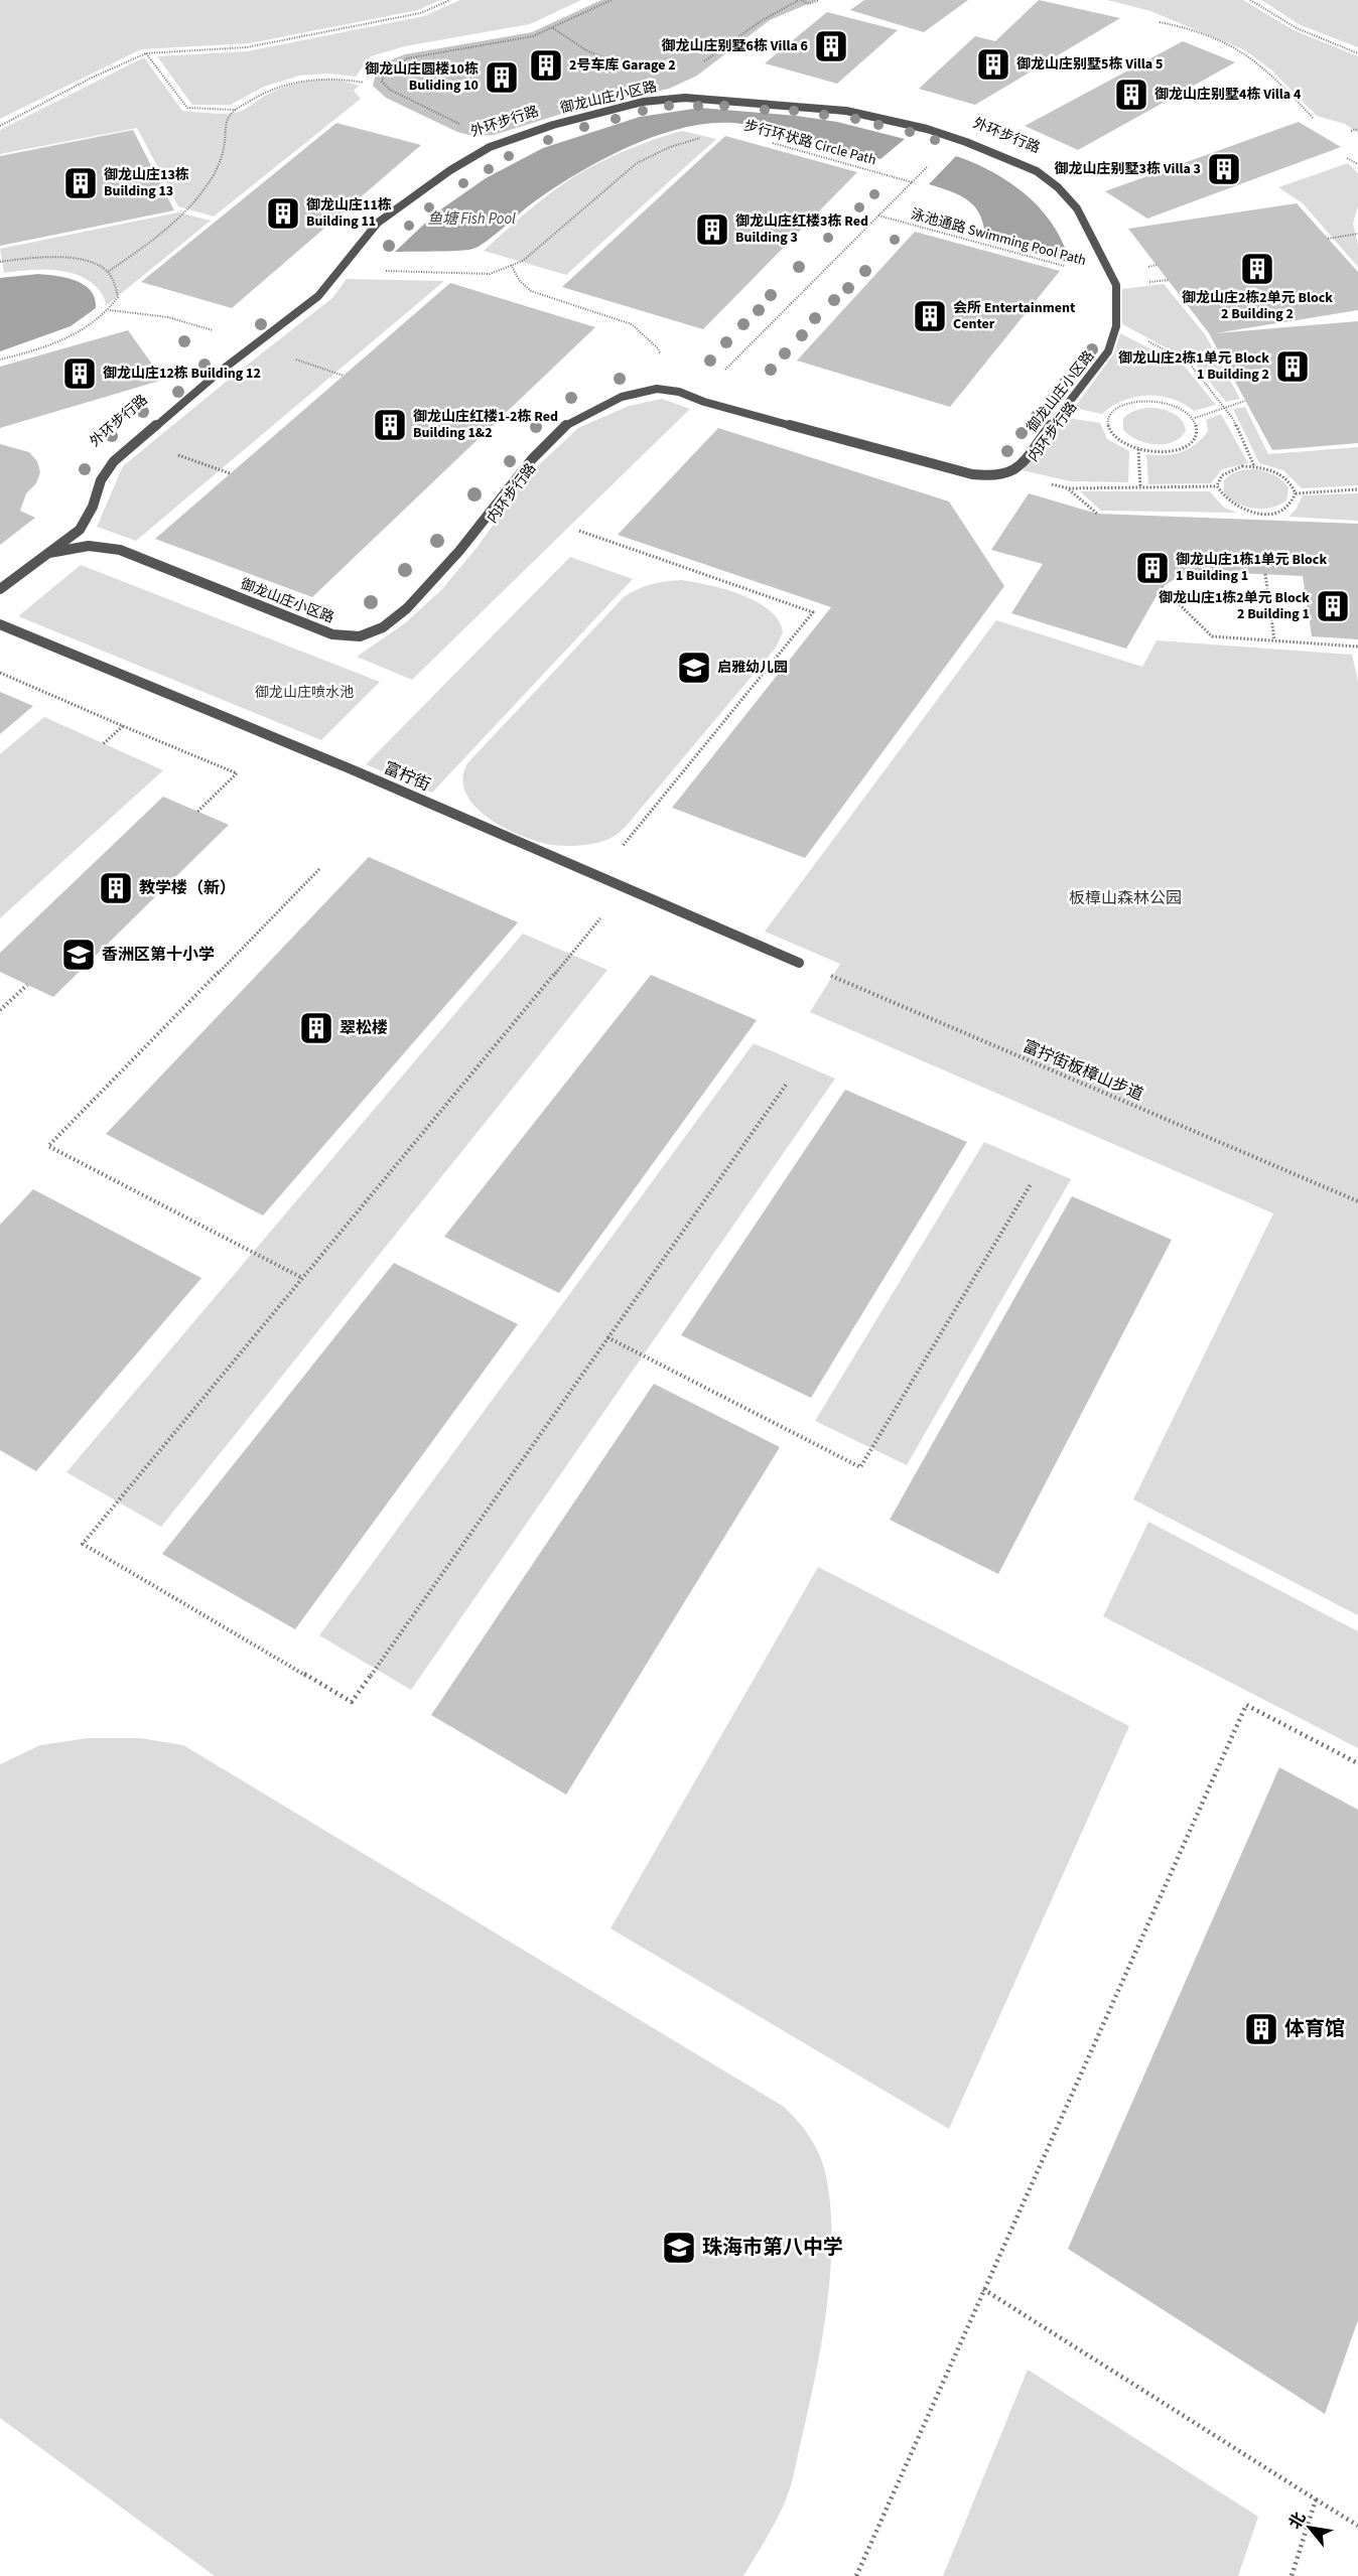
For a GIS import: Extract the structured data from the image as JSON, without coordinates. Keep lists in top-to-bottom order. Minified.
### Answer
{"streets":{"street":["御龙山庄小区路","富柠街"],"path":["步行环状路 Circle Path","泳池通路 Swimming Pool Path","富拧街板樟山步道"]},"crossings":[["御龙山庄小区路","步行环状路 Circle Path"],["御龙山庄小区路","泳池通路 Swimming Pool Path"],["步行环状路 Circle Path","泳池通路 Swimming Pool Path"],["富柠街","富拧街板樟山步道"]],"water":["鱼塘 Fish Pool"],"parks":["御龙山庄喷水池","板樟山森林公园"],"places":{"building":["御龙山庄别墅6栋 Villa 6","御龙山庄别墅5栋 Villa 5","2号车库 Garage 2","御龙山庄圆楼10栋 Buliding 10","御龙山庄别墅4栋 Villa 4","御龙山庄别墅3栋 Villa 3","御龙山庄13栋 Building 13","御龙山庄11栋 Building 11","御龙山庄红楼3栋 Red Building 3","御龙山庄2栋2单元 Block 2 Building 2","会所 Entertainment Center","御龙山庄2栋1单元 Block 1 Building 2","御龙山庄12栋 Building 12","御龙山庄红楼1-2栋 Red Building 1&2","御龙山庄1栋1单元 Block 1 Building 1","御龙山庄1栋2单元 Block 2 Building 1","教学楼（新）","翠松楼","体育馆"],"school or university":["启雅幼儿园","香洲区第十小学","珠海市第八中学"]},"north":"top left"}
